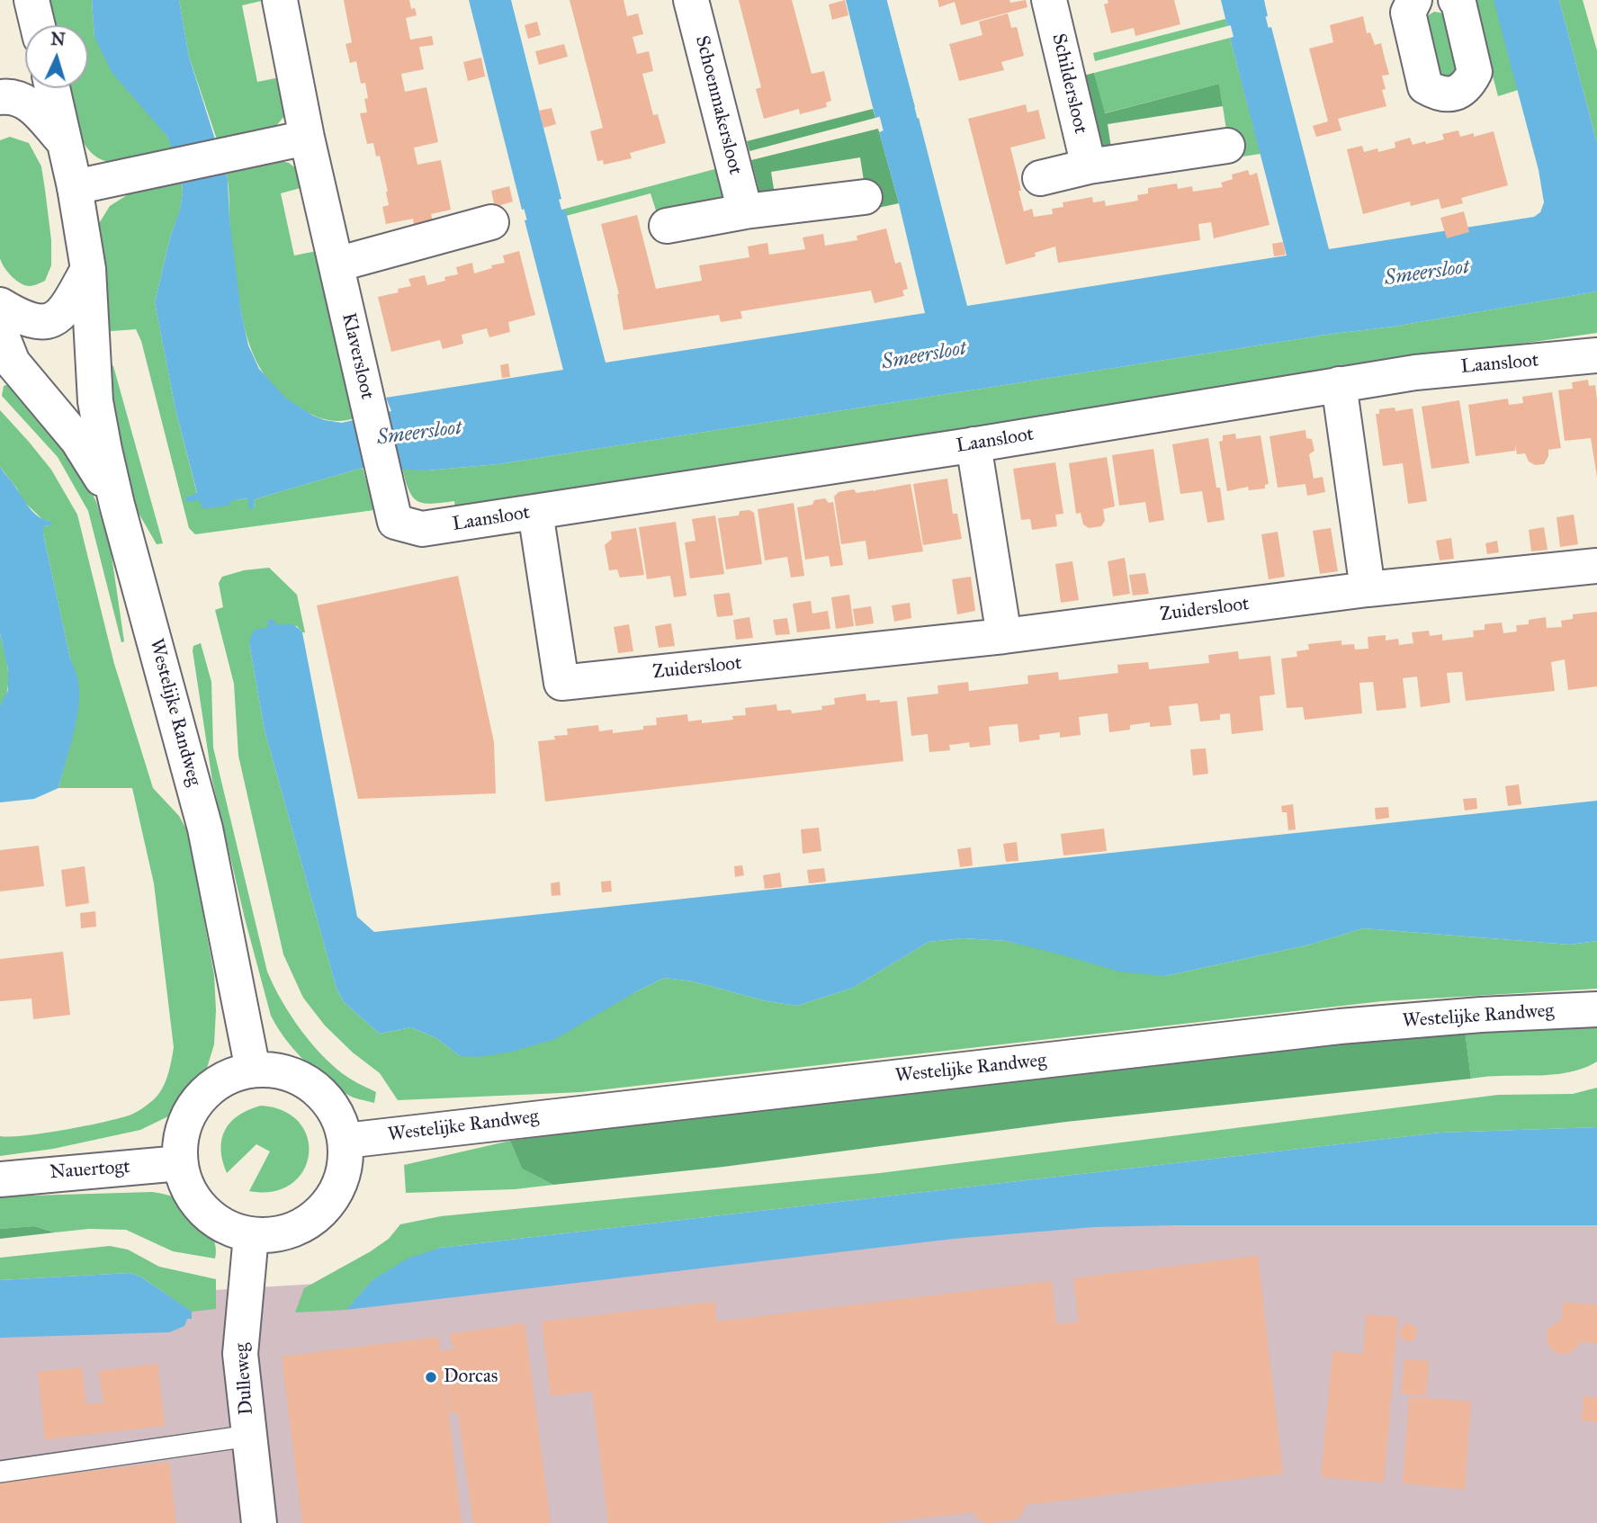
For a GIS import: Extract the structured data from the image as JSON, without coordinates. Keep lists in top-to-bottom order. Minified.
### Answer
{"streets":{"street":["Schildersloot","Schoenmakersloot","Klaversloot","Laansloot","Zuidersloot","Westelijke Randweg","Nauertogt","Dulleweg"]},"crossings":[["Klaversloot","Laansloot"],["Laansloot","Zuidersloot"],["Westelijke Randweg","Nauertogt"],["Westelijke Randweg","Dulleweg"],["Nauertogt","Dulleweg"]],"water":["Smeersloot"],"places":["Dorcas"],"north":"top"}
